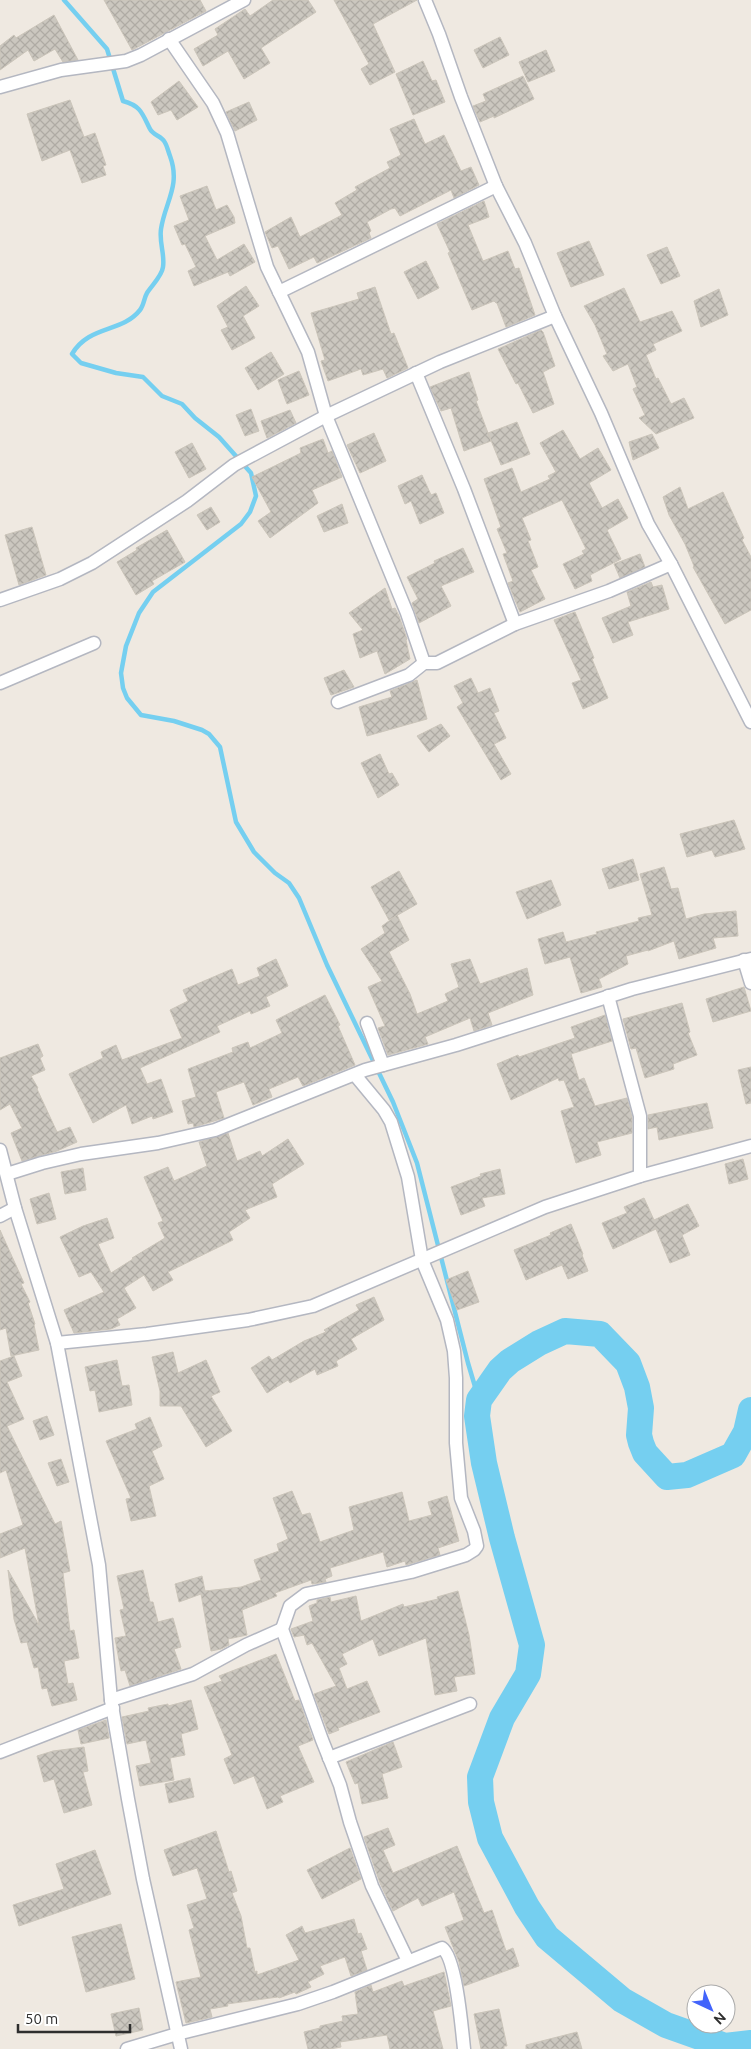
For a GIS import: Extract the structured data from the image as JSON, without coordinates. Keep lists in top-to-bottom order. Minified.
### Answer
{"scale_bar":"50 m","north":"bottom right"}
